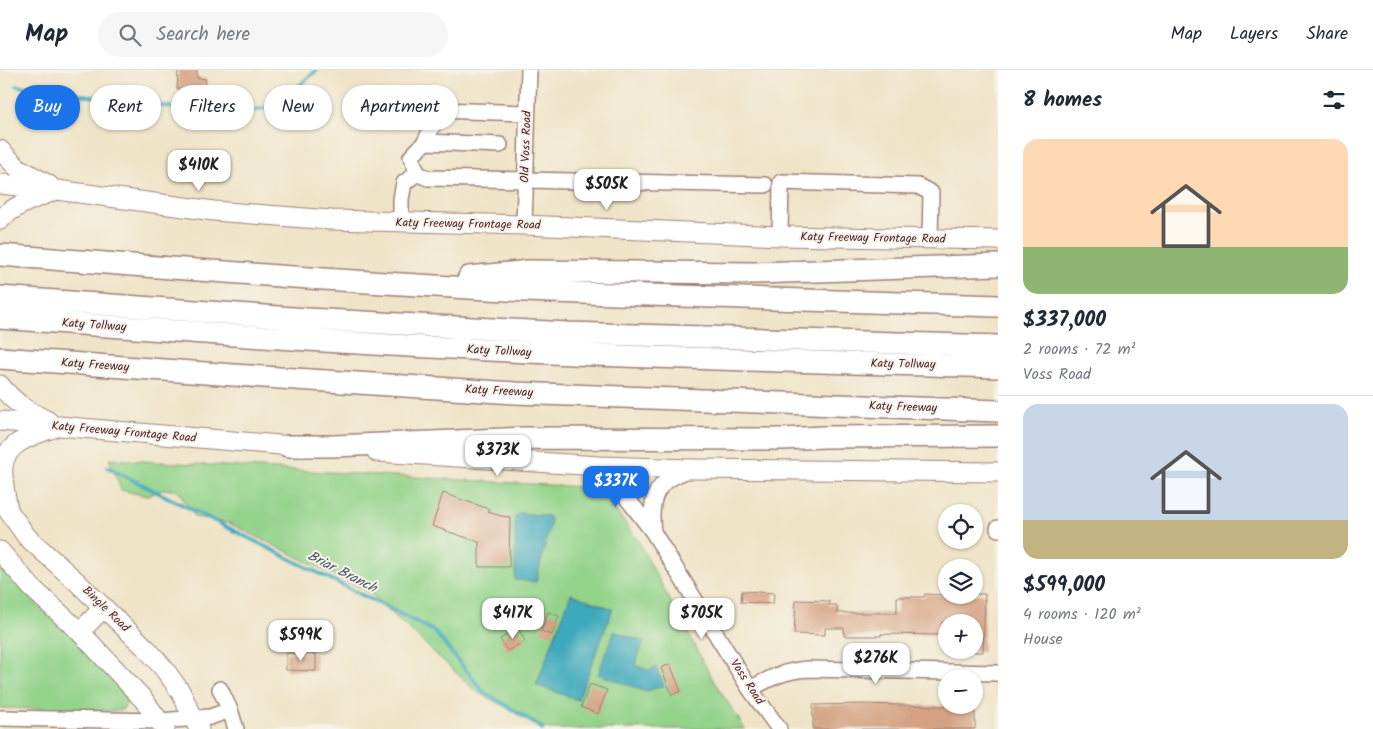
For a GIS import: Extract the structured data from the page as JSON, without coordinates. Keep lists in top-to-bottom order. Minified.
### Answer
{"streets":{"highway":["Katy Tollway","Katy Freeway"],"main road":["Katy Freeway Frontage Road","Bingle Road"],"street":["Old Voss Road","Voss Road"]},"crossings":[["Old Voss Road","Katy Freeway Frontage Road"],["Katy Freeway Frontage Road","Voss Road"]],"water":["Briar Branch"],"page":{"header":"Map","search":"Search here","nav":["Map","Layers","Share"],"heading":"8 homes","chip":["Buy","Rent","Filters","New","Apartment"],"list":[{"name":"$337,000","note":"2 rooms · 72 m² · Voss Road"},{"name":"$599,000","note":"4 rooms · 120 m² · House"}],"price":["$410K","$505K","$373K","$337K","$417K","$705K","$599K","$276K"],"map_buttons":["+","−"]}}
